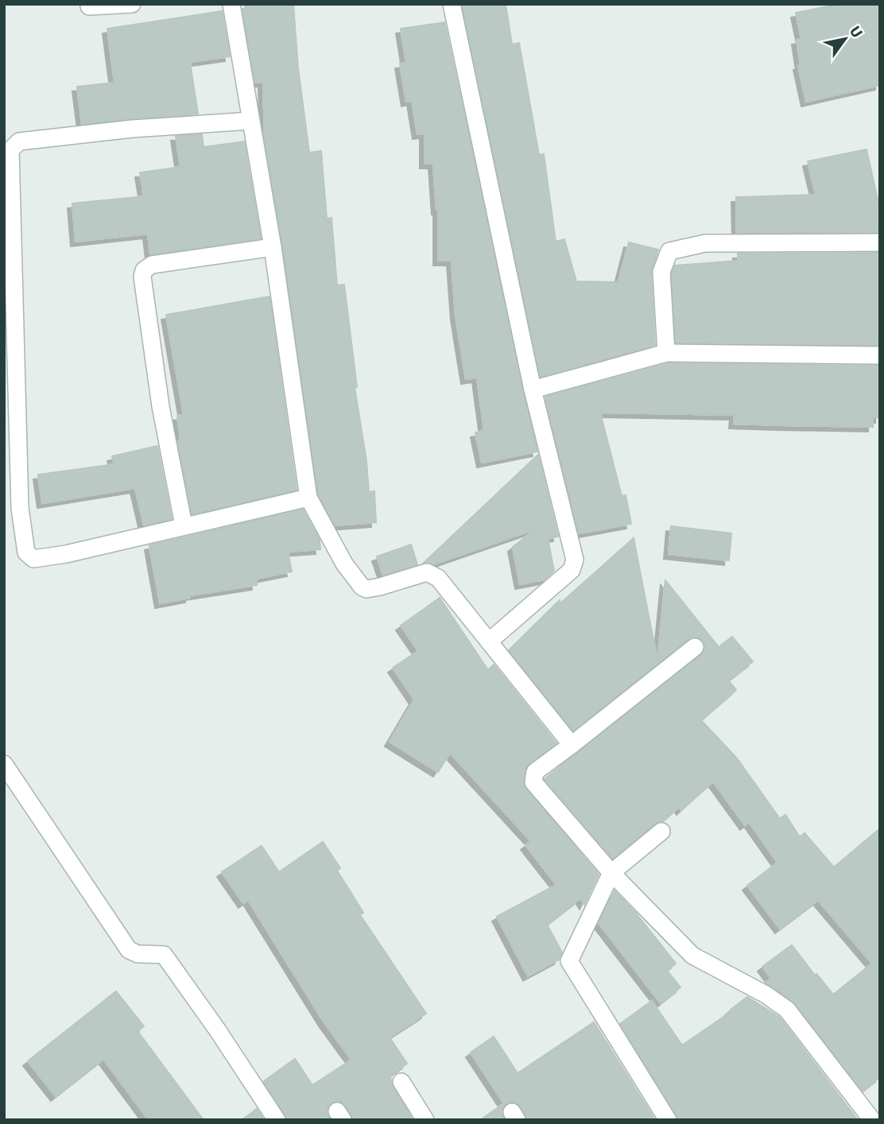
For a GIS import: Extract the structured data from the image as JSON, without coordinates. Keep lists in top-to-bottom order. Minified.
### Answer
{"north":"top right"}
